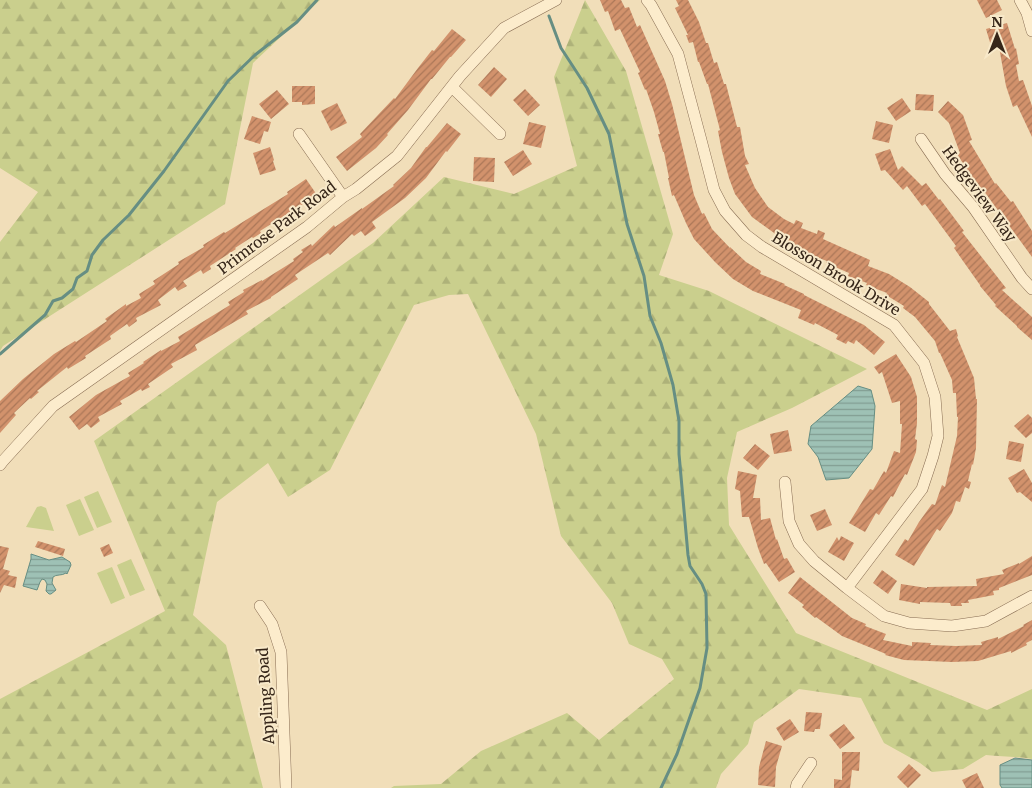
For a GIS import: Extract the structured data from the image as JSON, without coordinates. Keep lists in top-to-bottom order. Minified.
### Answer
{"streets":{"street":["Hedgeview Way","Primrose Park Road","Blosson Brook Drive","Appling Road"]},"north":"top"}
